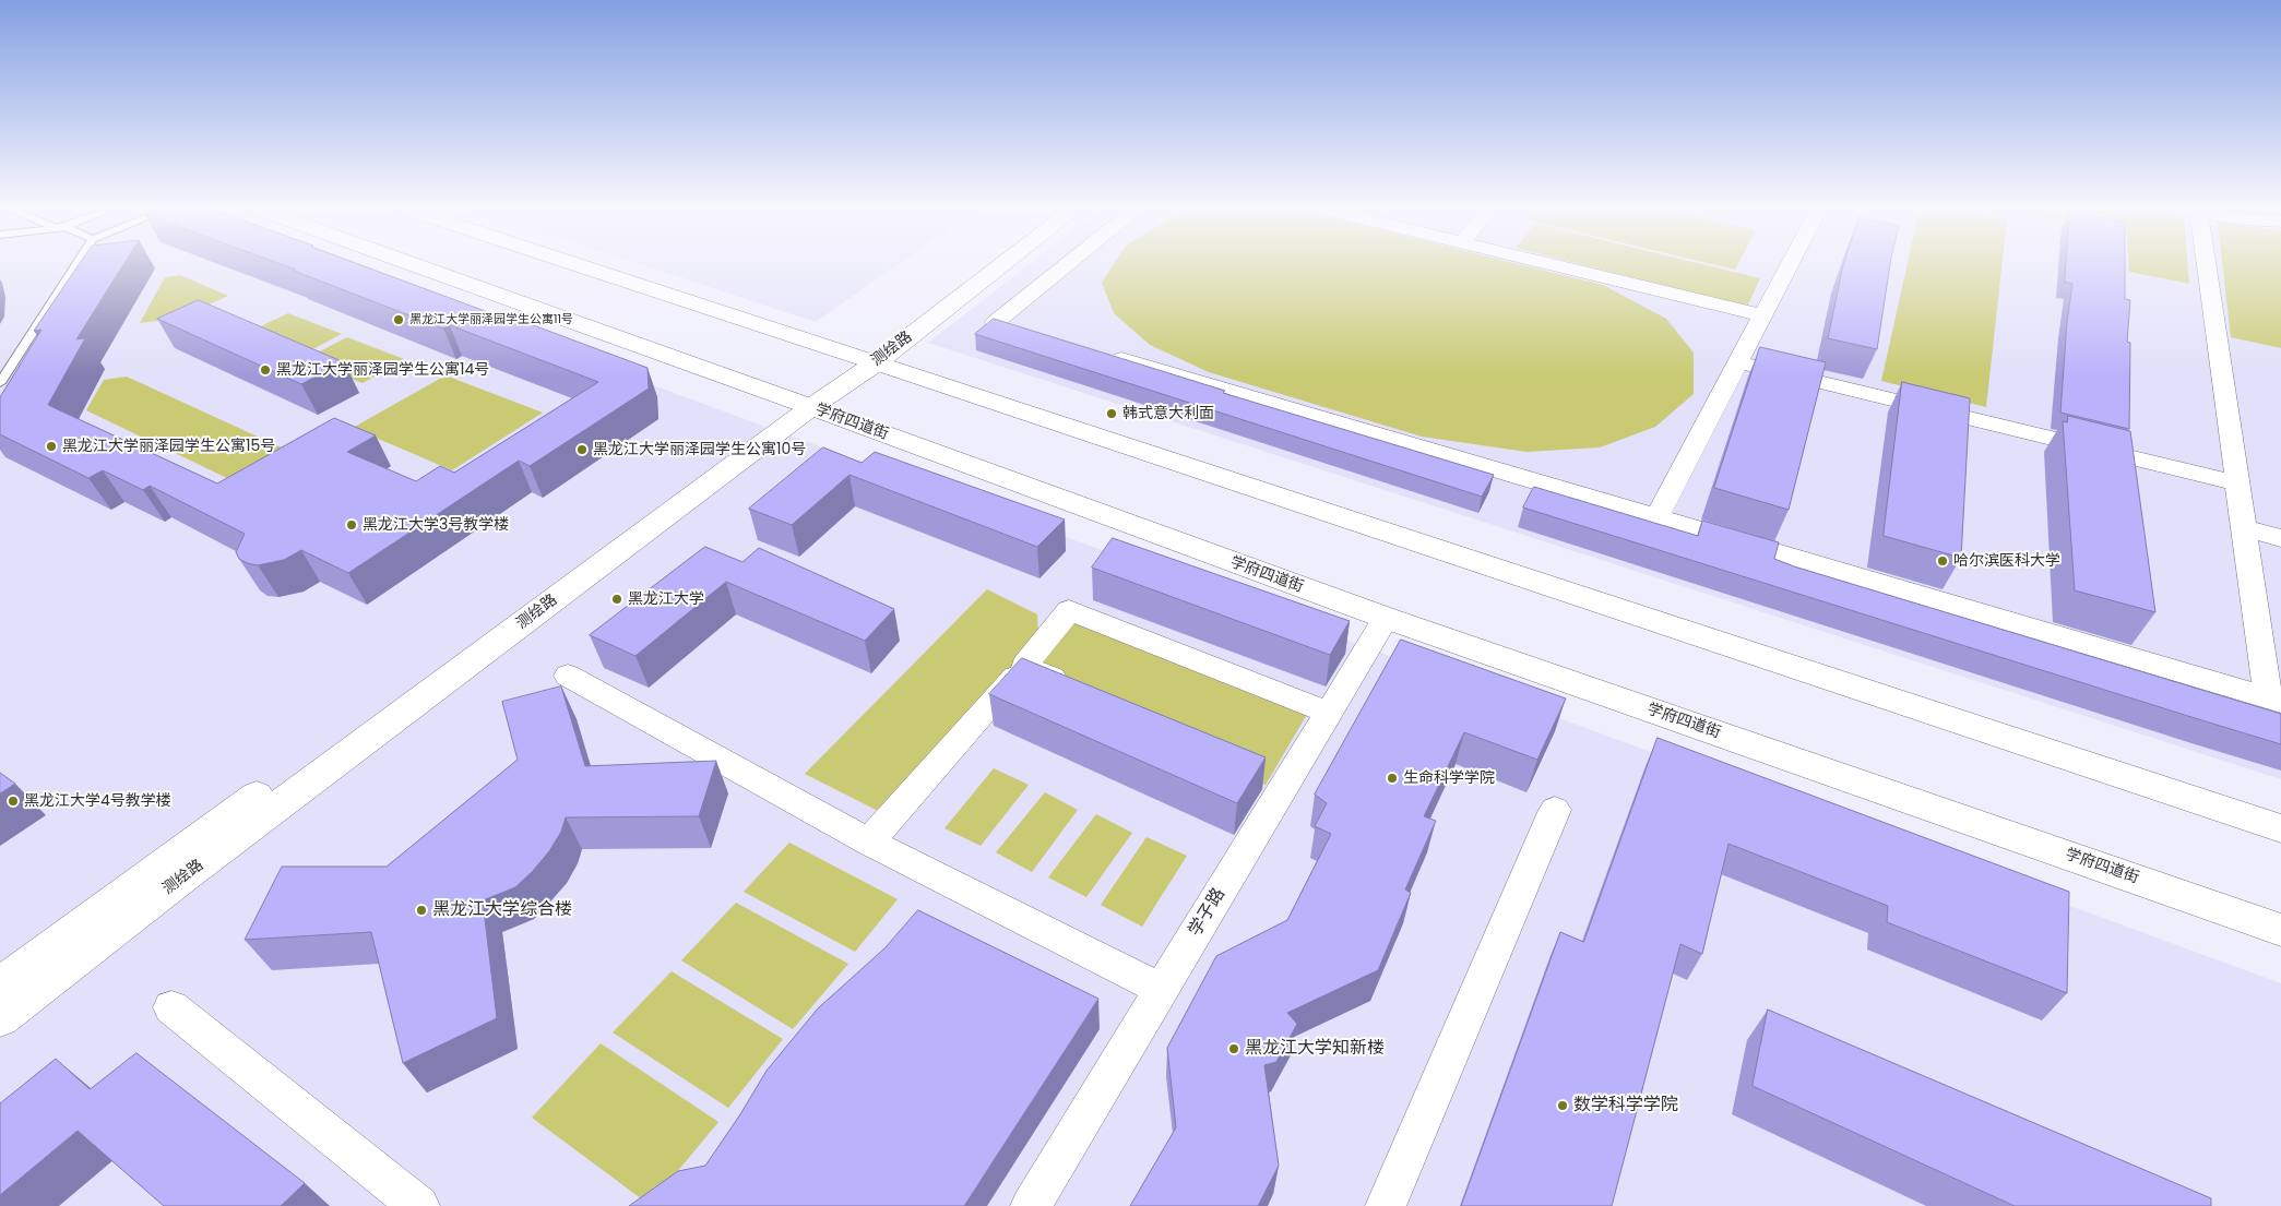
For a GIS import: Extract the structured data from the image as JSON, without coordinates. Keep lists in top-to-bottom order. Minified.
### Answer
{"streets":{"main road":["测绘路","学府四道街"],"street":["学子路"]},"crossings":[["测绘路","学府四道街"],["学府四道街","学子路"]],"places":["黑龙江大学丽泽园学生公寓11号","黑龙江大学丽泽园学生公寓14号","韩式意大利面","黑龙江大学丽泽园学生公寓15号","黑龙江大学丽泽园学生公寓10号","黑龙江大学3号教学楼","哈尔滨医科大学","黑龙江大学","生命科学学院","黑龙江大学4号教学楼","黑龙江大学综合楼","黑龙江大学知新楼","数学科学学院"]}
